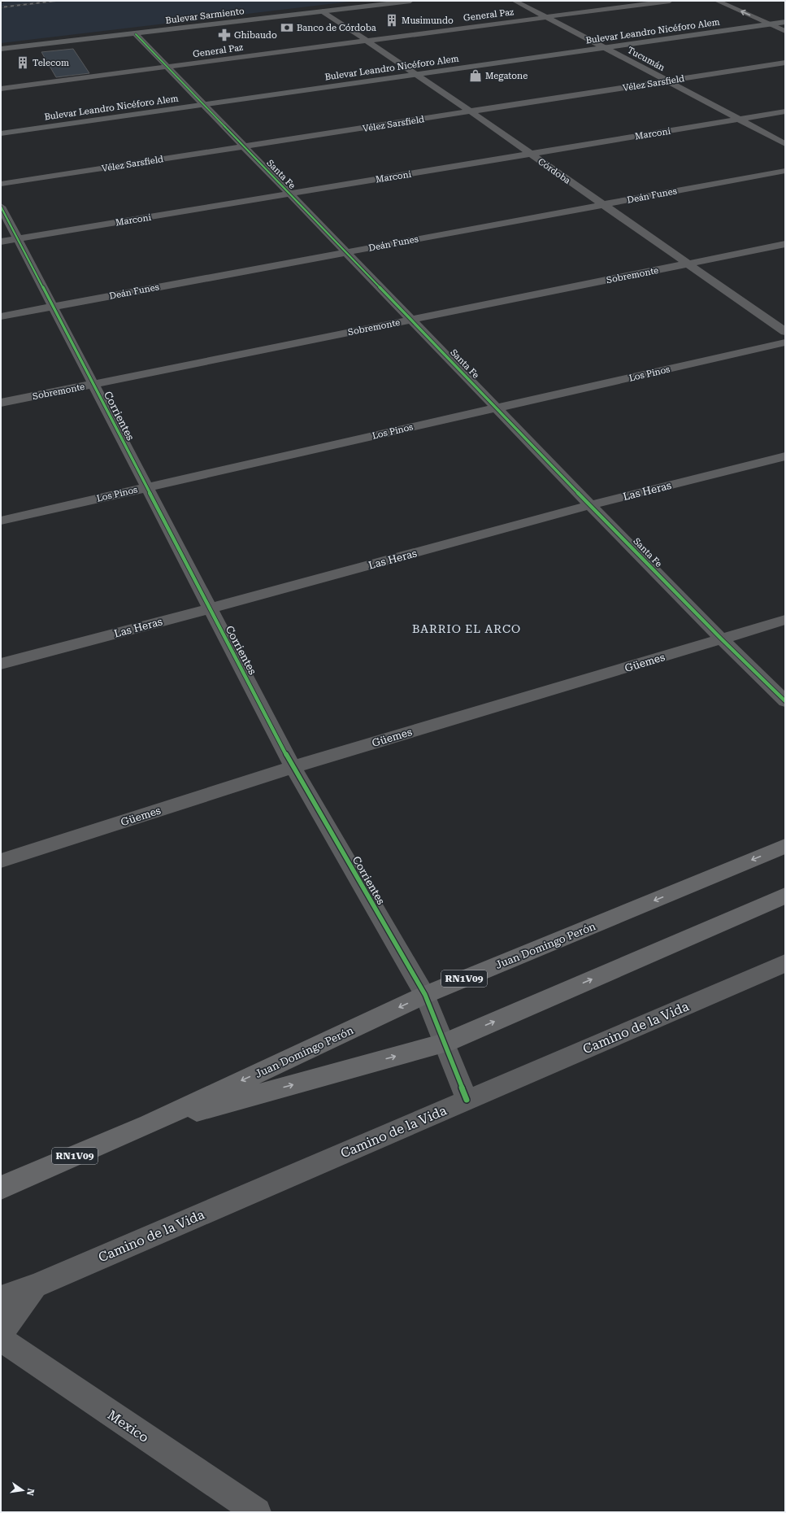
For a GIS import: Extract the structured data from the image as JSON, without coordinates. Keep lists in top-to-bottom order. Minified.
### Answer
{"streets":{"main road":["Juan Domingo Perón","RN1V09"],"street":["General Paz","Bulevar Sarmiento","Bulevar Leandro Nicéforo Alem","Tucumán","Vélez Sarsfield","Marconi","Córdoba","Santa Fe","Deán Funes","Sobremonte","Los Pinos","Corrientes","Las Heras","Güemes","Camino de la Vida","Mexico"]},"crossings":[["General Paz","Tucumán"],["General Paz","Córdoba"],["General Paz","Santa Fe"],["Bulevar Sarmiento","Córdoba"],["Bulevar Sarmiento","Santa Fe"],["Bulevar Leandro Nicéforo Alem","Tucumán"],["Bulevar Leandro Nicéforo Alem","Córdoba"],["Bulevar Leandro Nicéforo Alem","Santa Fe"],["Tucumán","Vélez Sarsfield"],["Tucumán","Marconi"],["Vélez Sarsfield","Córdoba"],["Vélez Sarsfield","Santa Fe"],["Marconi","Córdoba"],["Marconi","Santa Fe"],["Marconi","Corrientes"],["Córdoba","Deán Funes"],["Córdoba","Sobremonte"],["Santa Fe","Deán Funes"],["Santa Fe","Sobremonte"],["Santa Fe","Los Pinos"],["Santa Fe","Las Heras"],["Santa Fe","Güemes"],["Deán Funes","Corrientes"],["Sobremonte","Corrientes"],["Los Pinos","Corrientes"],["Corrientes","Las Heras"],["Corrientes","Güemes"],["Corrientes","Juan Domingo Perón"],["Corrientes","Camino de la Vida"]],"districts":["BARRIO EL ARCO"],"places":{"building":["Musimundo","Telecom"],"bank":["Banco de Córdoba"],"pharmacy":["Ghibaudo"],"shop":["Megatone"]},"north":"right"}
